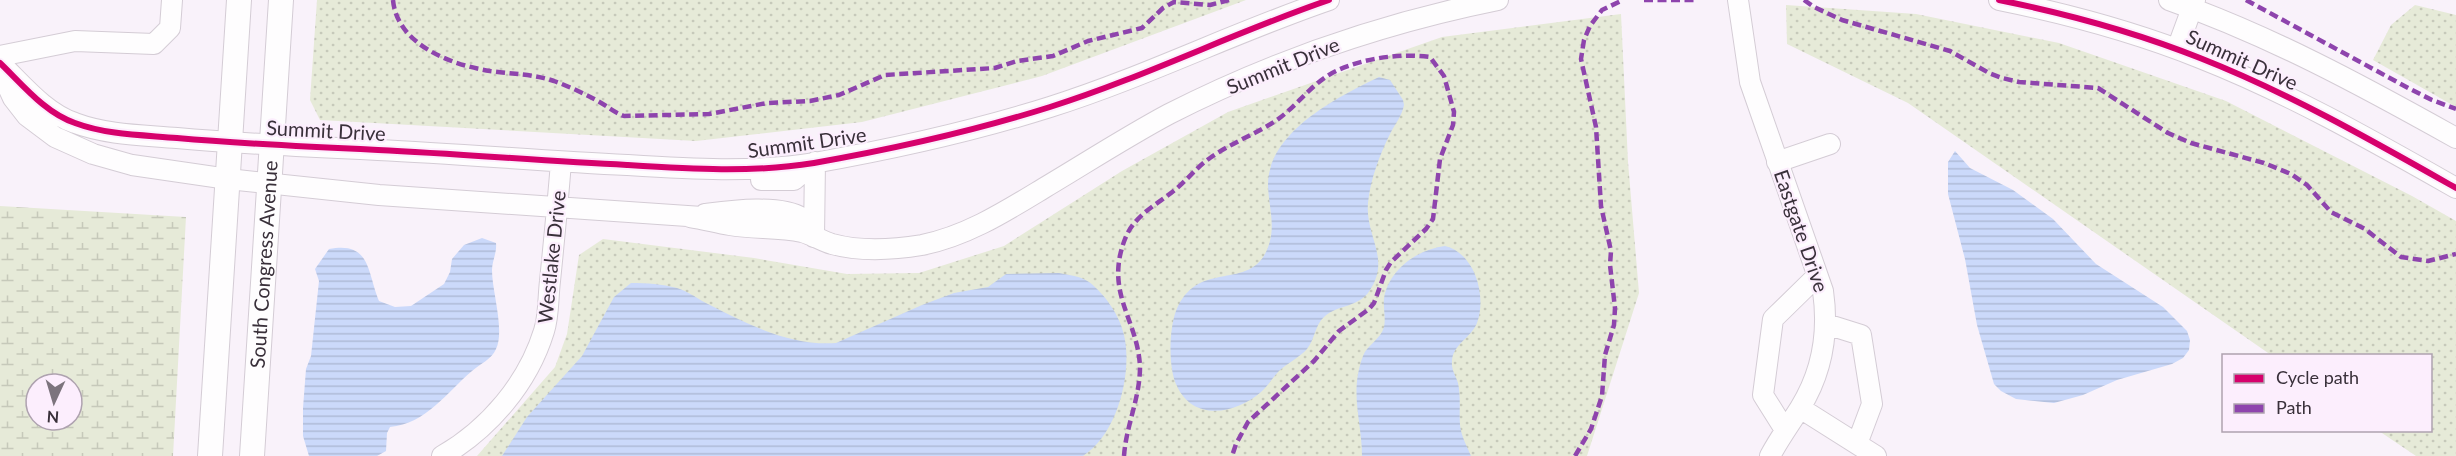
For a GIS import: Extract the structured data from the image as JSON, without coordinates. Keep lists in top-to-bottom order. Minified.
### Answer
{"streets":{"main road":["South Congress Avenue"],"street":["Summit Drive","Eastgate Drive","Westlake Drive"]},"crossings":[["Summit Drive","Westlake Drive"],["Summit Drive","South Congress Avenue"]],"legend":["Cycle path","Path"],"north":"bottom"}
